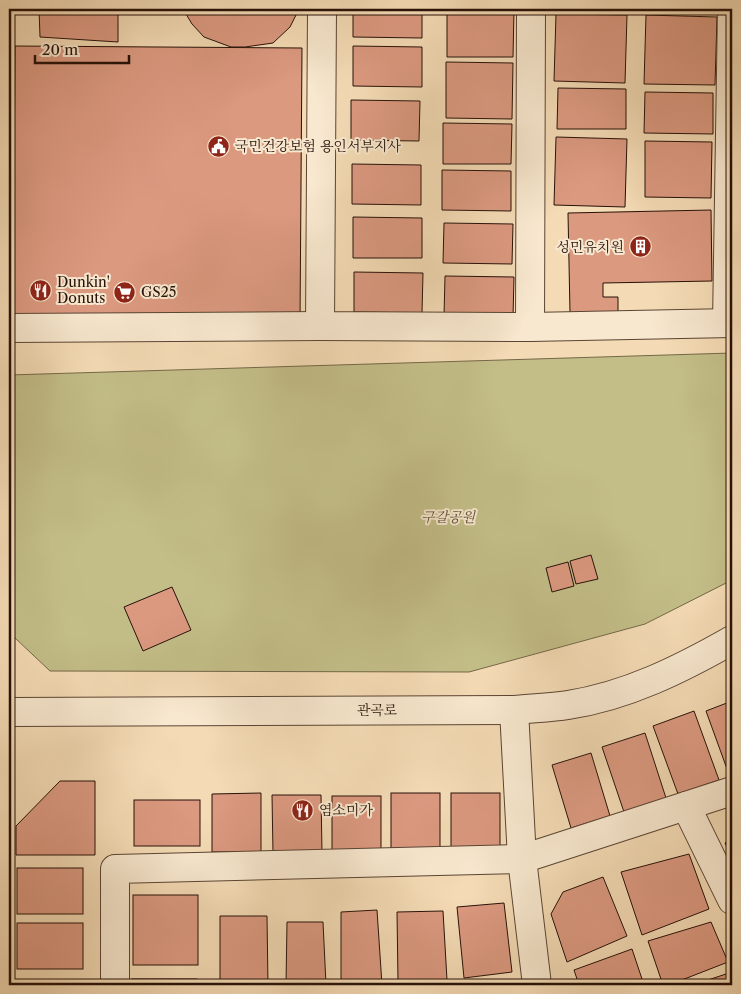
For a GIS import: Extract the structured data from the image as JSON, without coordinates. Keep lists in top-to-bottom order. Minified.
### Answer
{"streets":{"street":["관곡로"]},"parks":["구갈공원"],"places":{"public building":["국민건강보험 용인서부지사"],"building":["성민유치원"],"restaurant":["Dunkin' Donuts","염소미가"],"supermarket":["GS25"]},"scale_bar":"20 m"}
